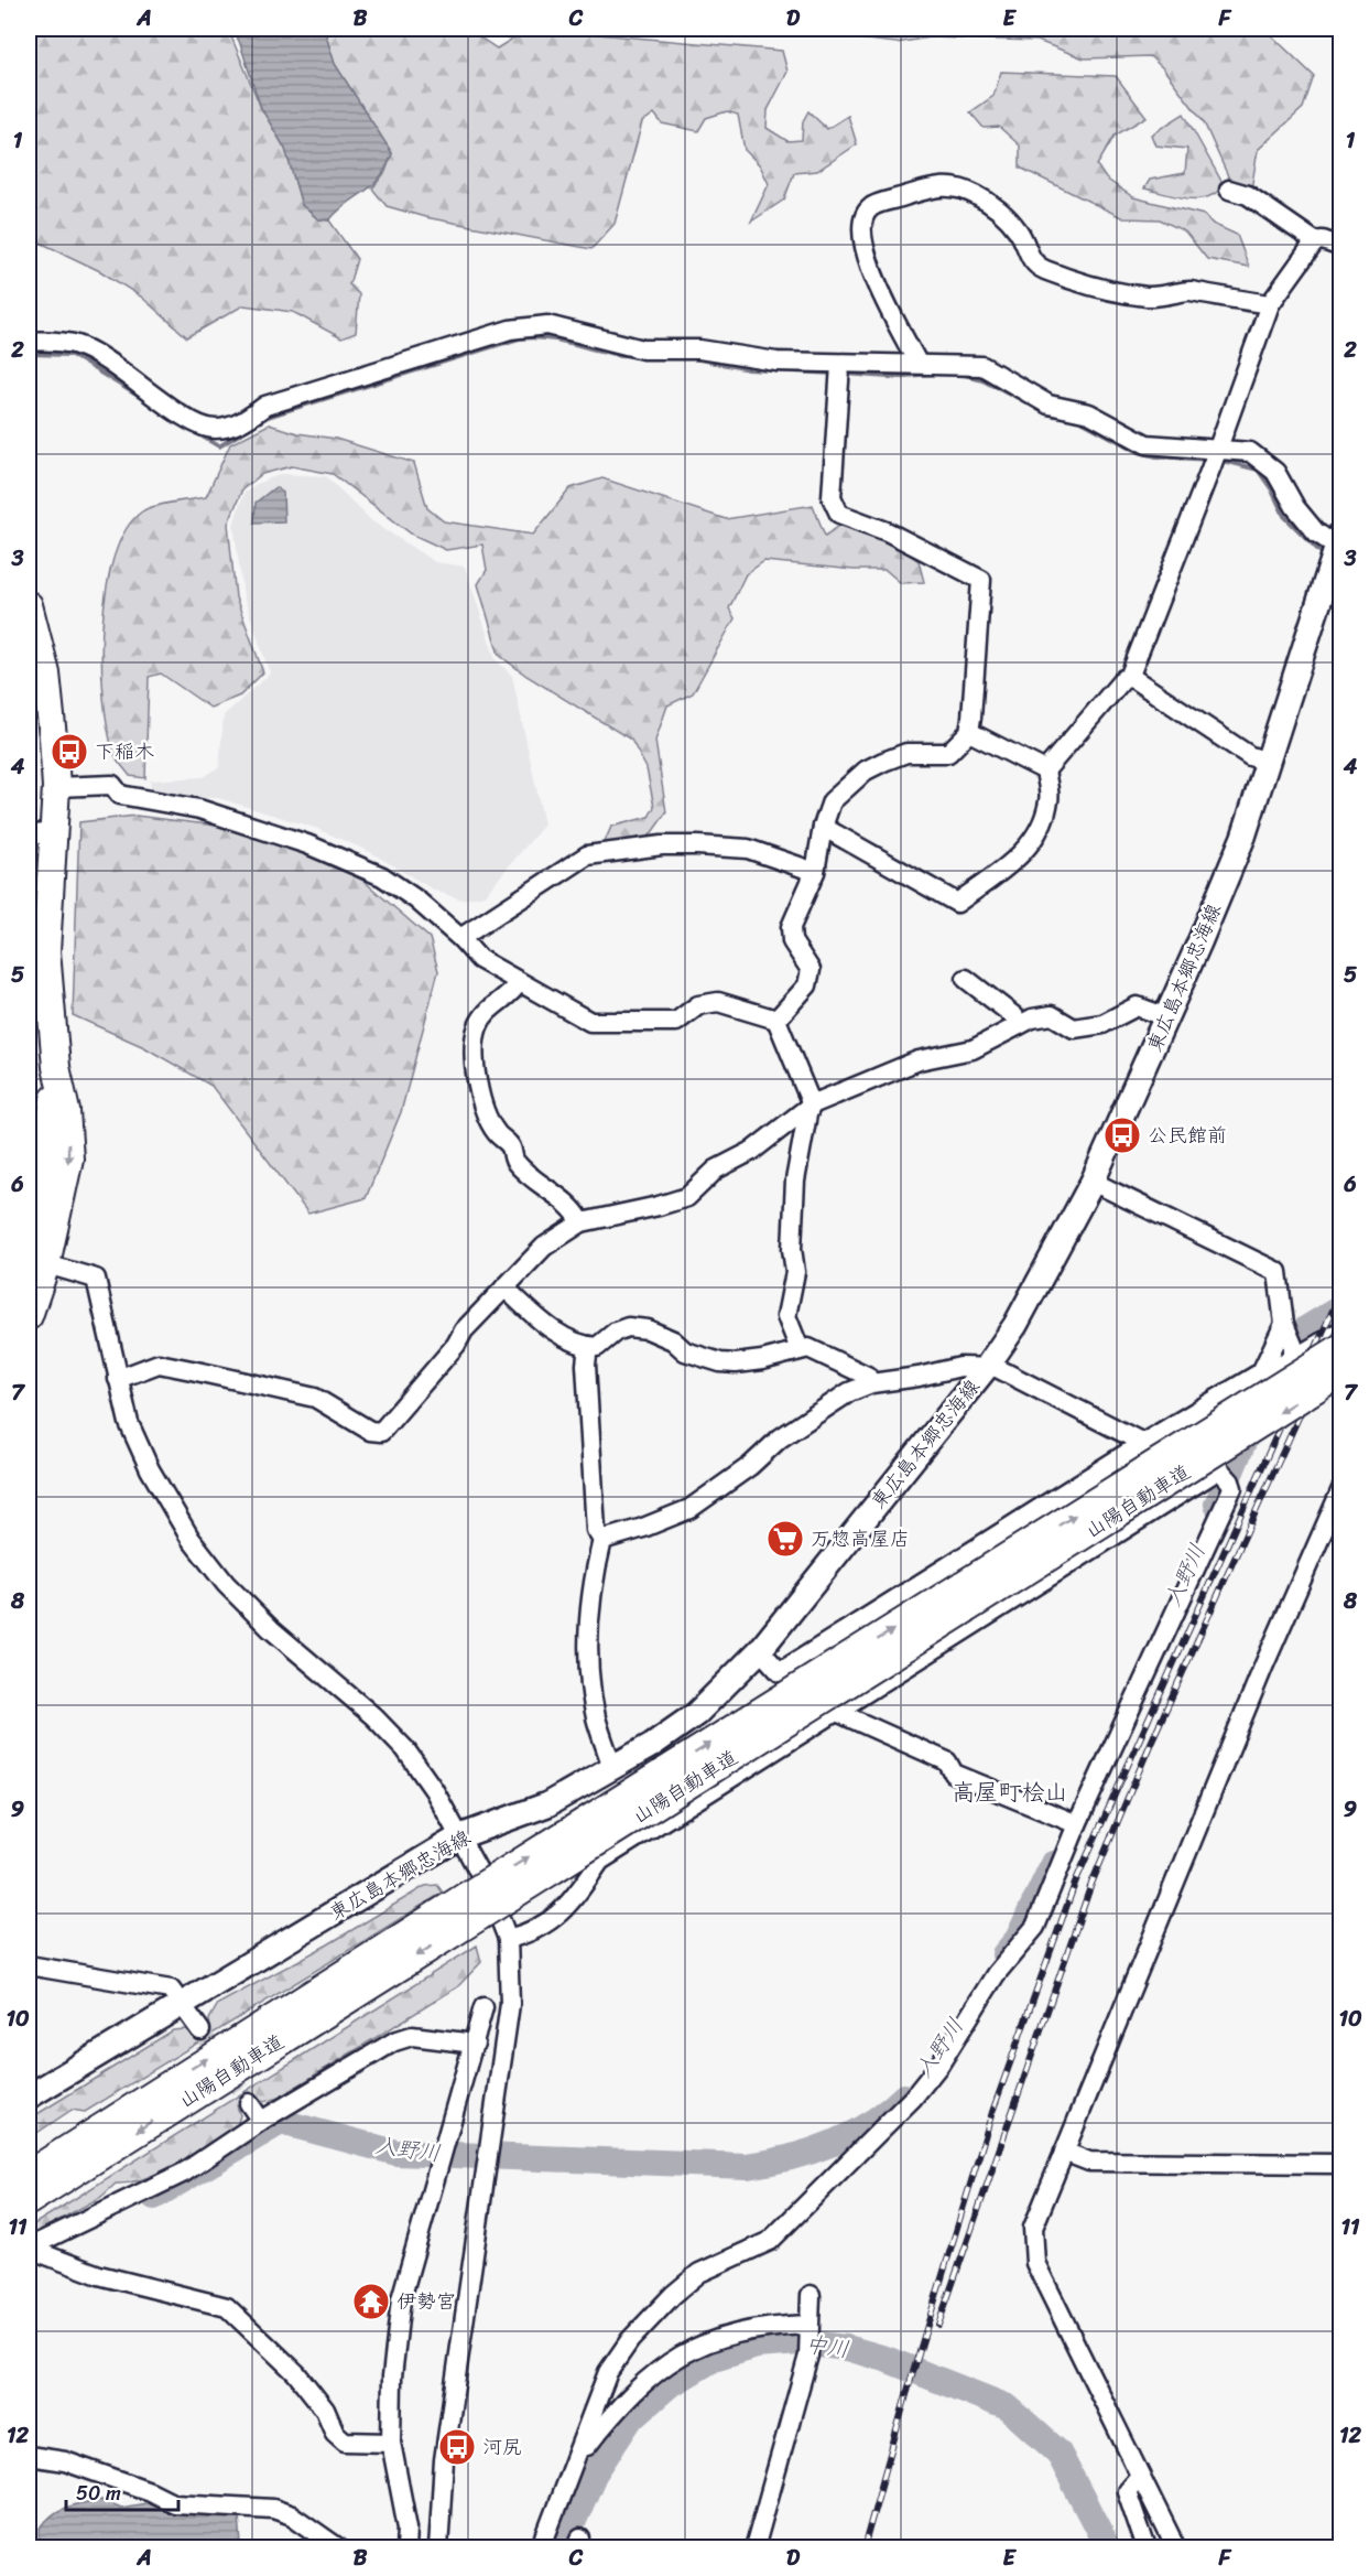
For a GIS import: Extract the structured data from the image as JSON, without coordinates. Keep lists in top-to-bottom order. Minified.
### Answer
{"streets":{"highway":["山陽自動車道"],"main road":["東広島本郷忠海線"]},"districts":["高屋町桧山"],"water":["入野川","中川"],"places":{"bus stop":["下稲木","公民館前","河尻"],"supermarket":["万惣高屋店"],"temple":["伊勢宮"]},"scale_bar":"50 m","grid":{"columns":["A","B","C","D","E","F"],"rows":["1","2","3","4","5","6","7","8","9","10","11","12"]}}
